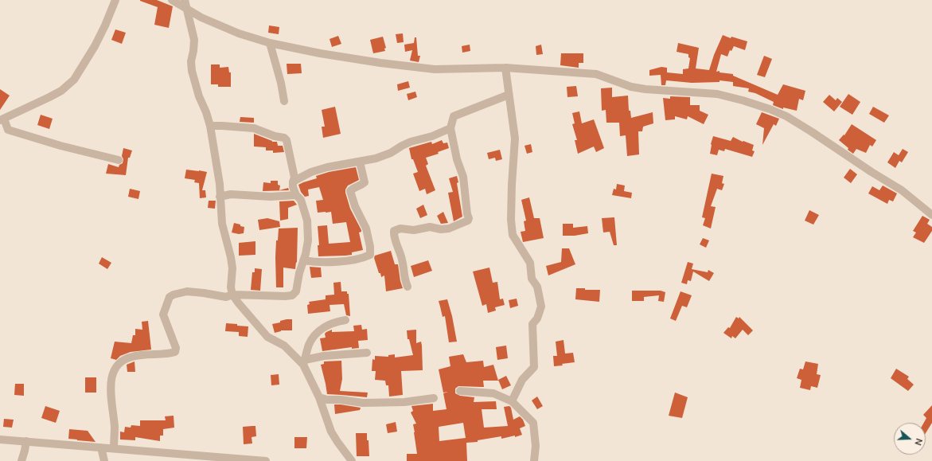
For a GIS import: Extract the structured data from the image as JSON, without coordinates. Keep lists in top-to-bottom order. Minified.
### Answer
{"north":"right"}
